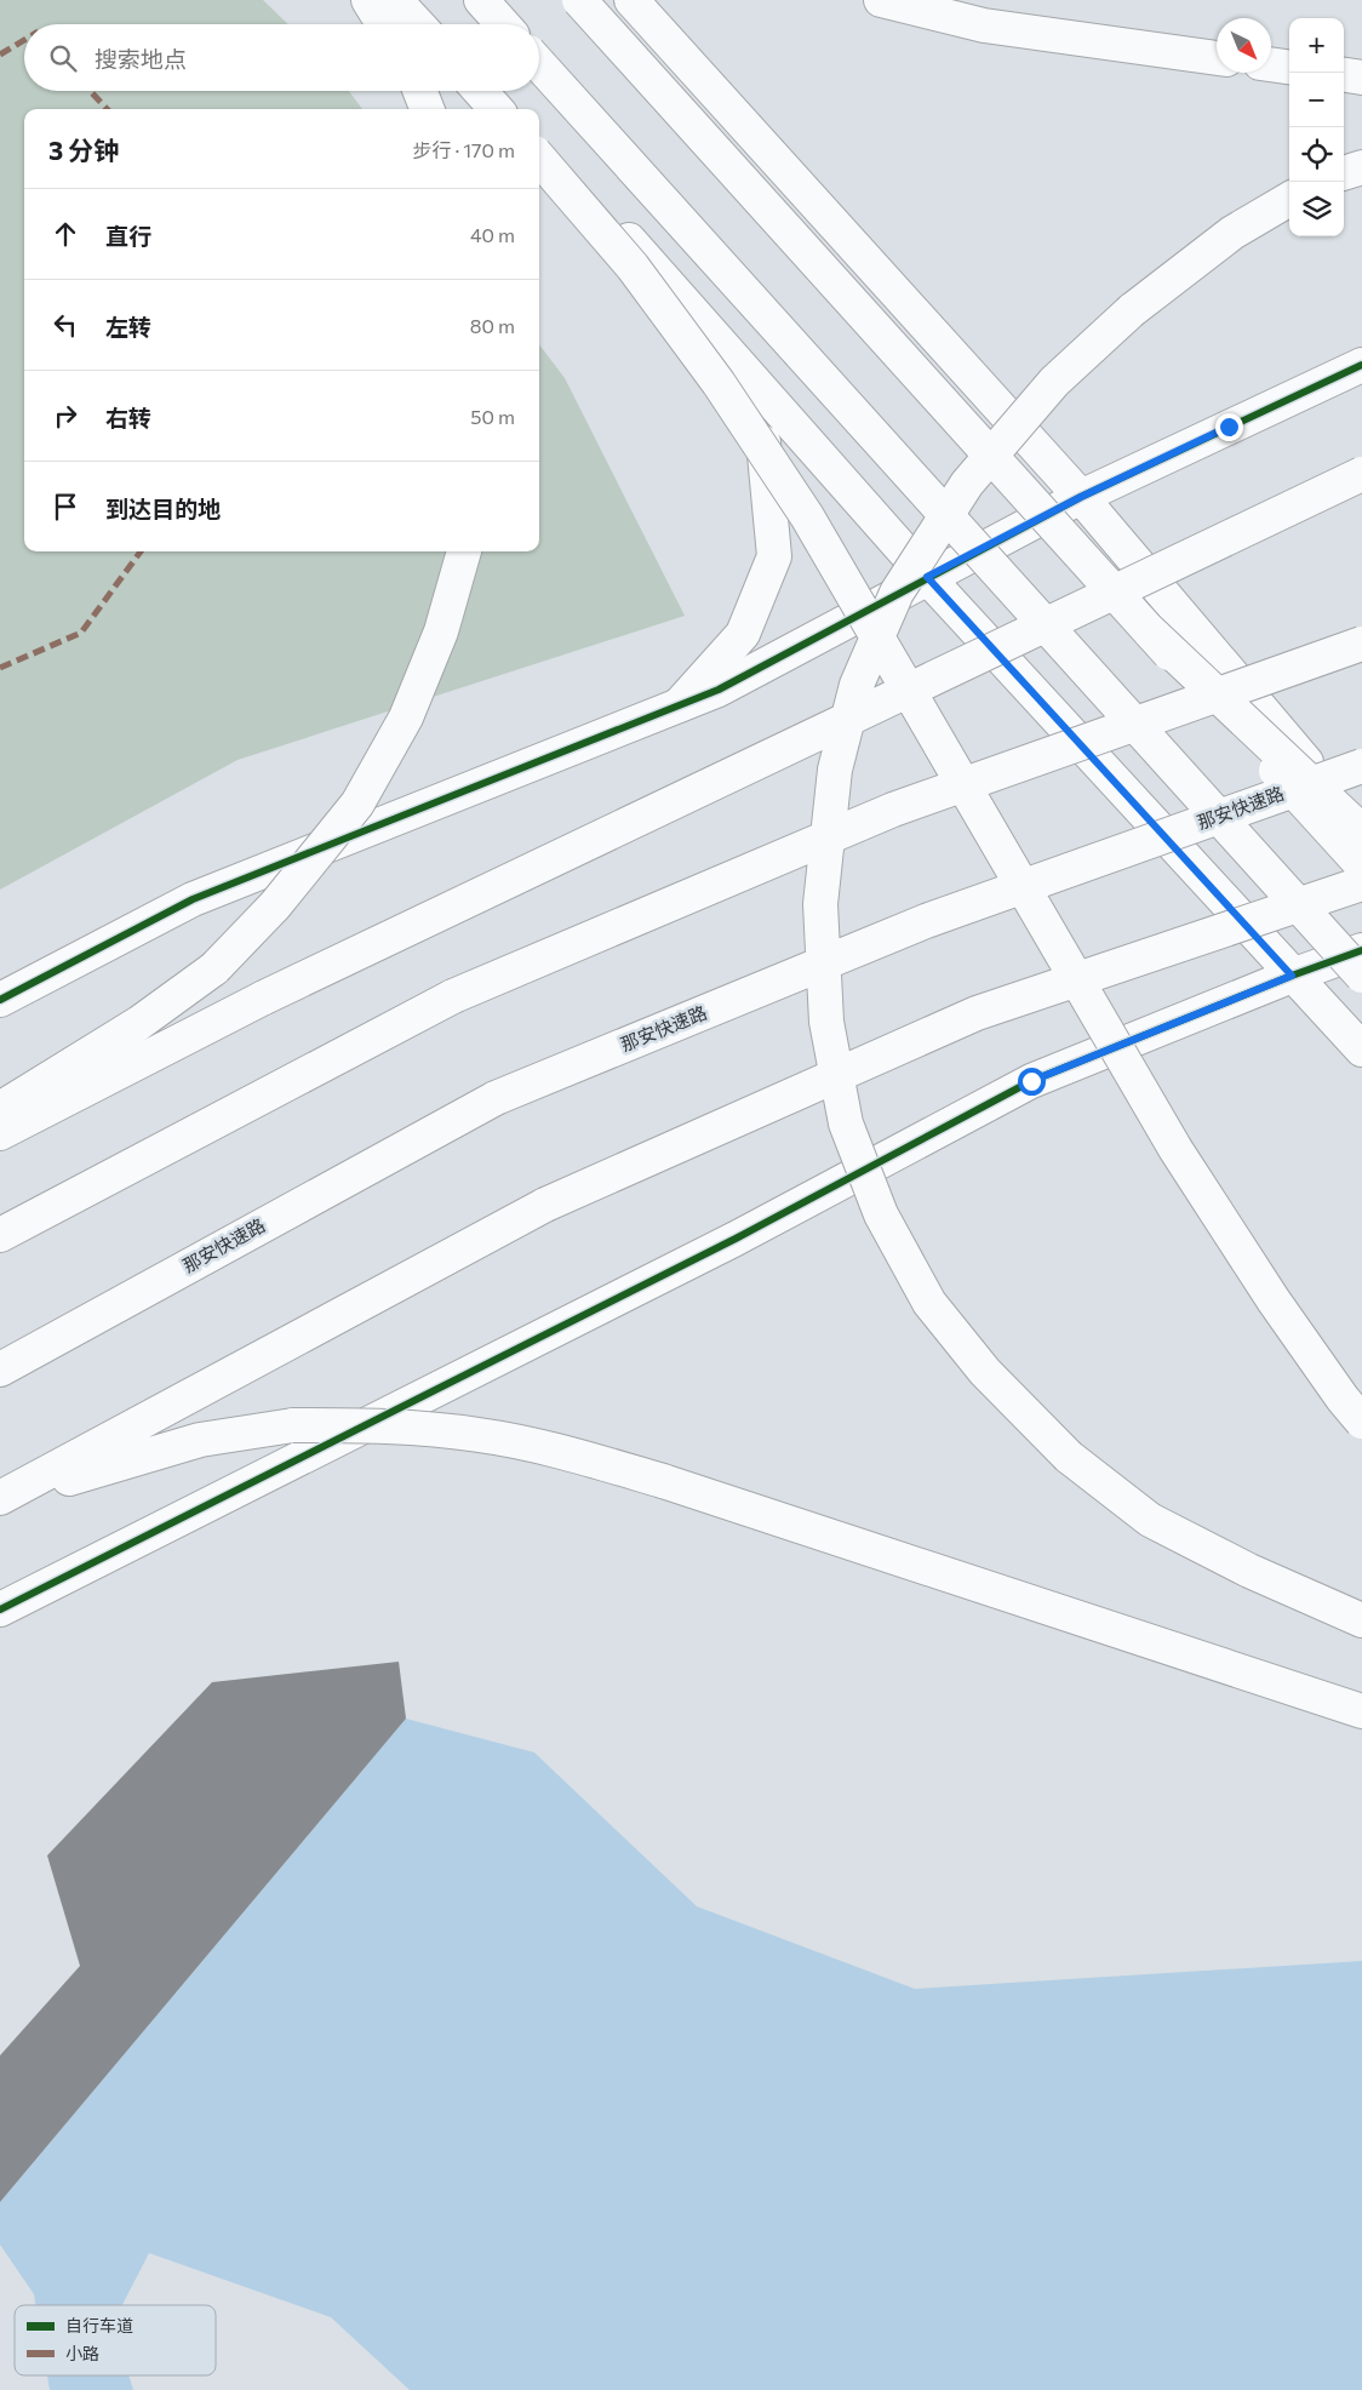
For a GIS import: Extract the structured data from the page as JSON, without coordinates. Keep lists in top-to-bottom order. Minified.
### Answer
{"streets":{"main road":["那安快速路"]},"legend":["自行车道","小路"],"north":"bottom right","page":{"map_buttons":["+","−"],"search":"搜索地点","heading":["3 分钟","步行 · 170 m"],"list":[["直行","40 m"],["左转","80 m"],["右转","50 m"],"到达目的地"]}}
